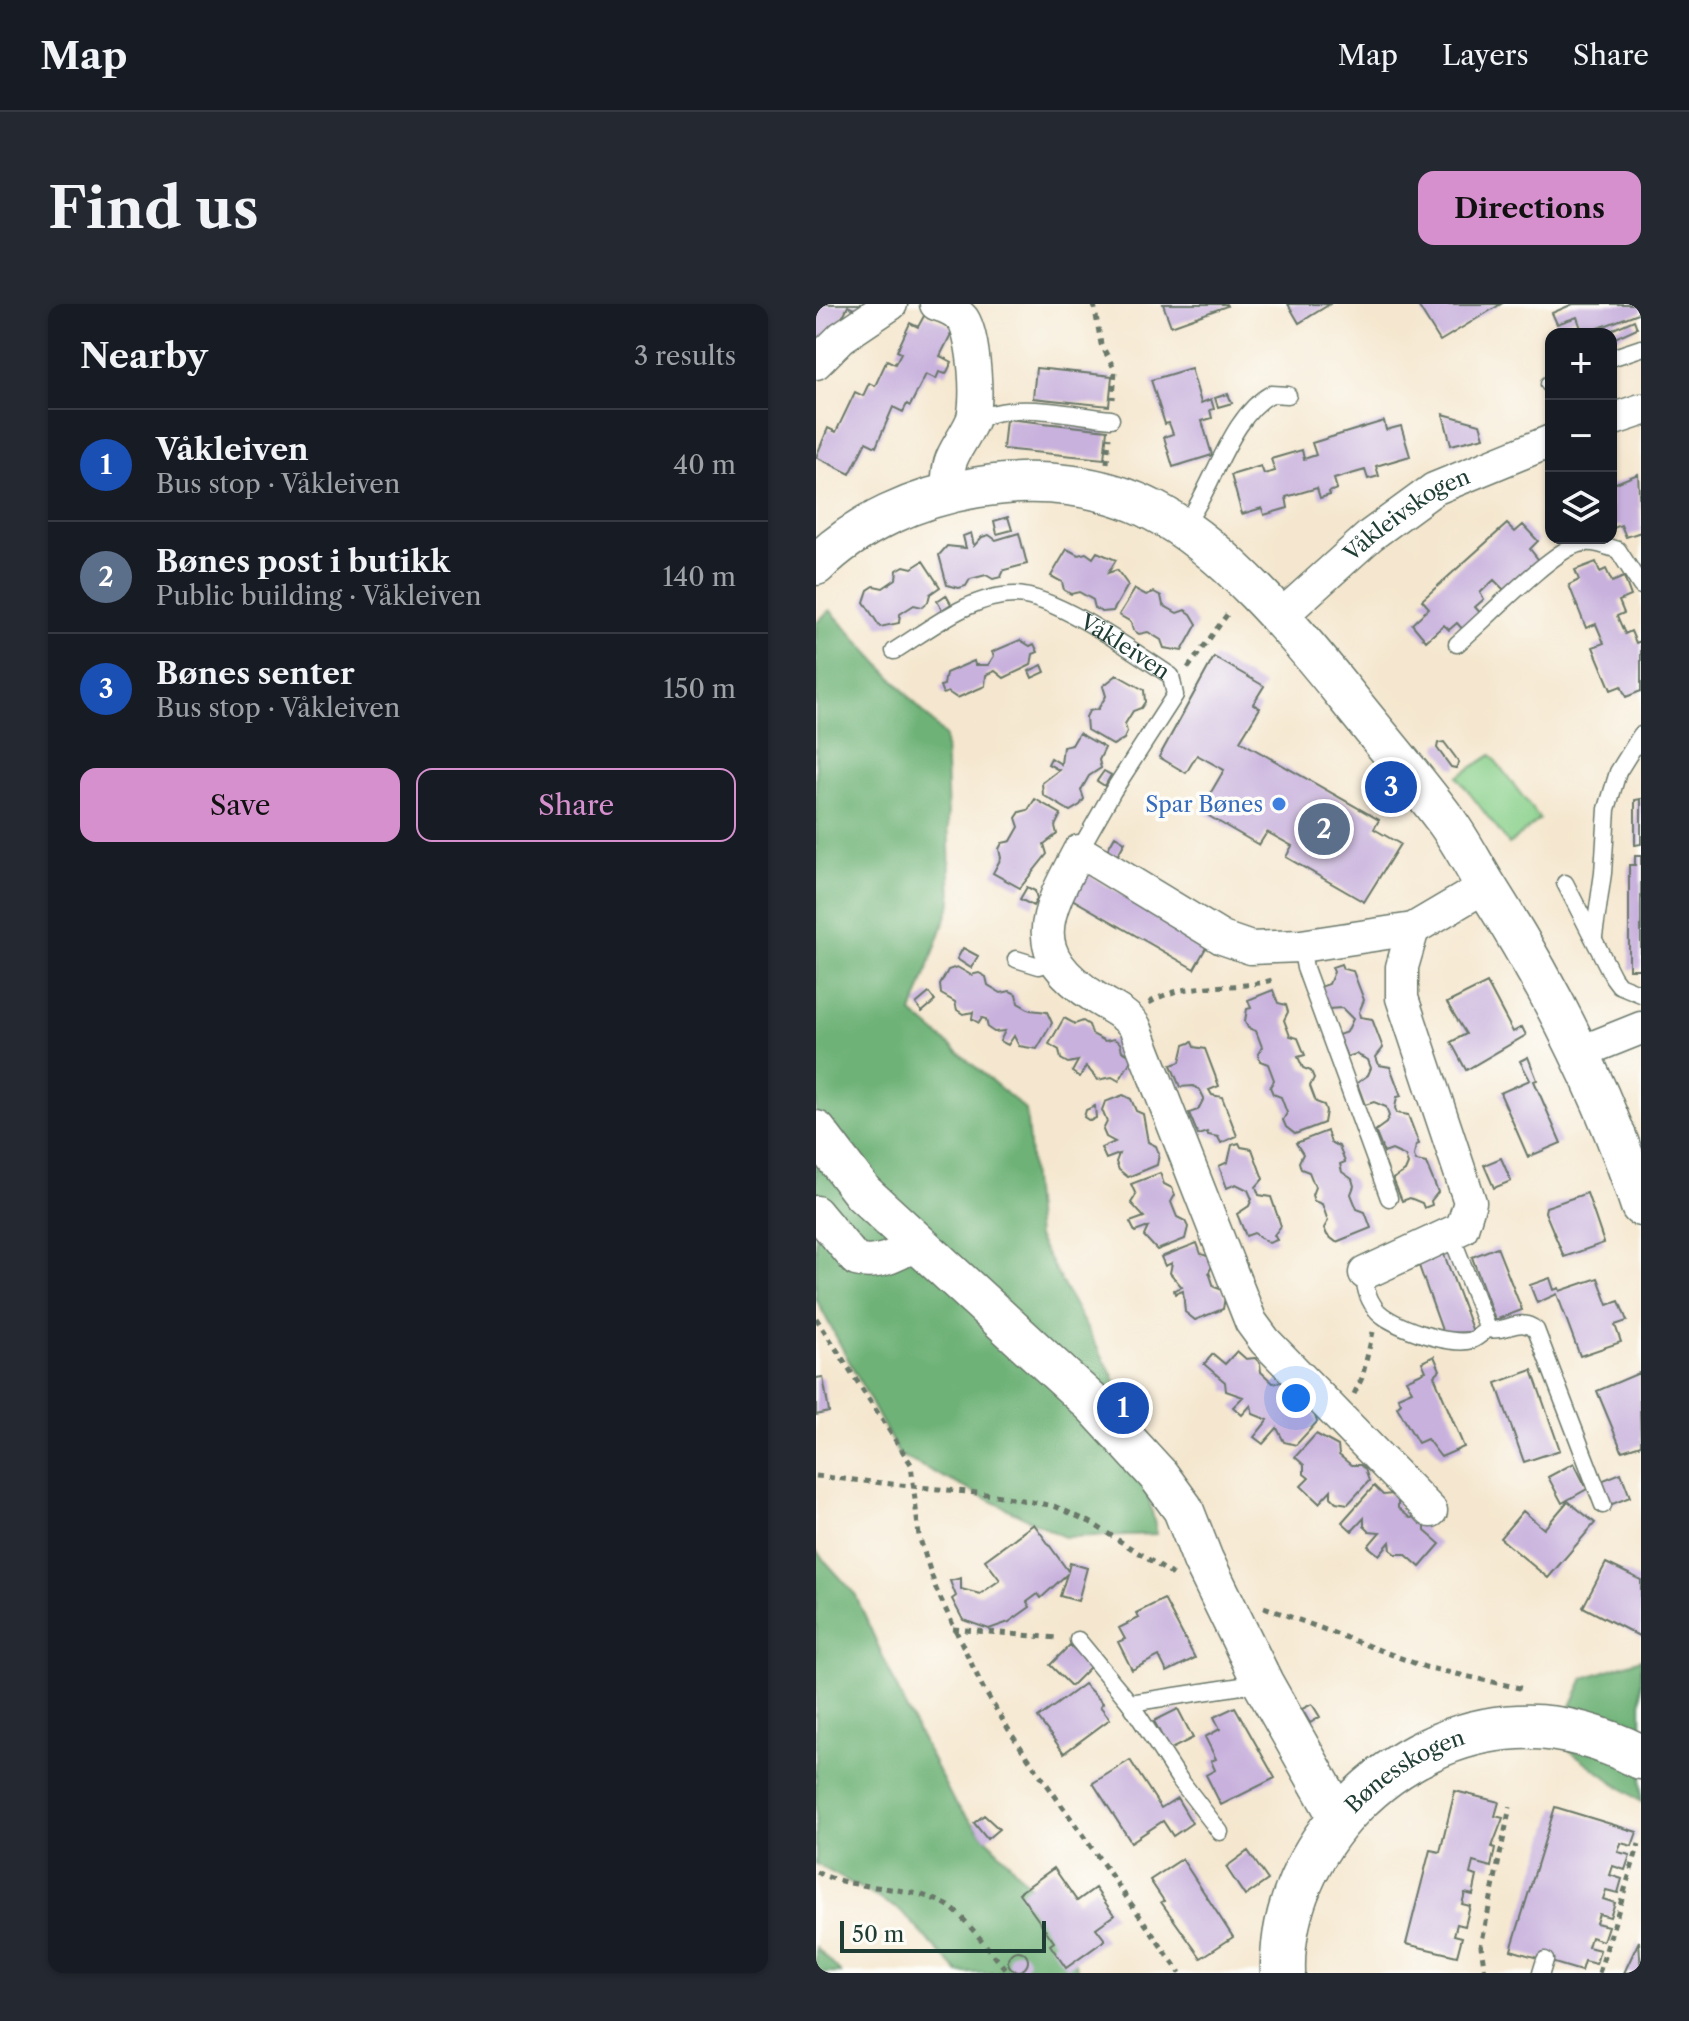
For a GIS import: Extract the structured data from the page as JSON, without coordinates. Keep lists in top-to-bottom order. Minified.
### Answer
{"streets":{"main road":["Bønesskogen"],"street":["Våkleivskogen","Våkleiven"]},"places":["Spar Bønes"],"scale_bar":"50 m","page":{"header":"Map","nav":["Map","Layers","Share"],"buttons":["Directions",["Save","Share"]],"title":"Find us","heading":["Nearby","3 results"],"map_buttons":["+","−"],"list":[{"mark":"1","name":"Våkleiven","note":"Bus stop · Våkleiven","value":"40 m"},{"mark":"2","name":"Bønes post i butikk","note":"Public building · Våkleiven","value":"140 m"},{"mark":"3","name":"Bønes senter","note":"Bus stop · Våkleiven","value":"150 m"}],"pins":["3","2","1"],"scale":"50 m"}}
